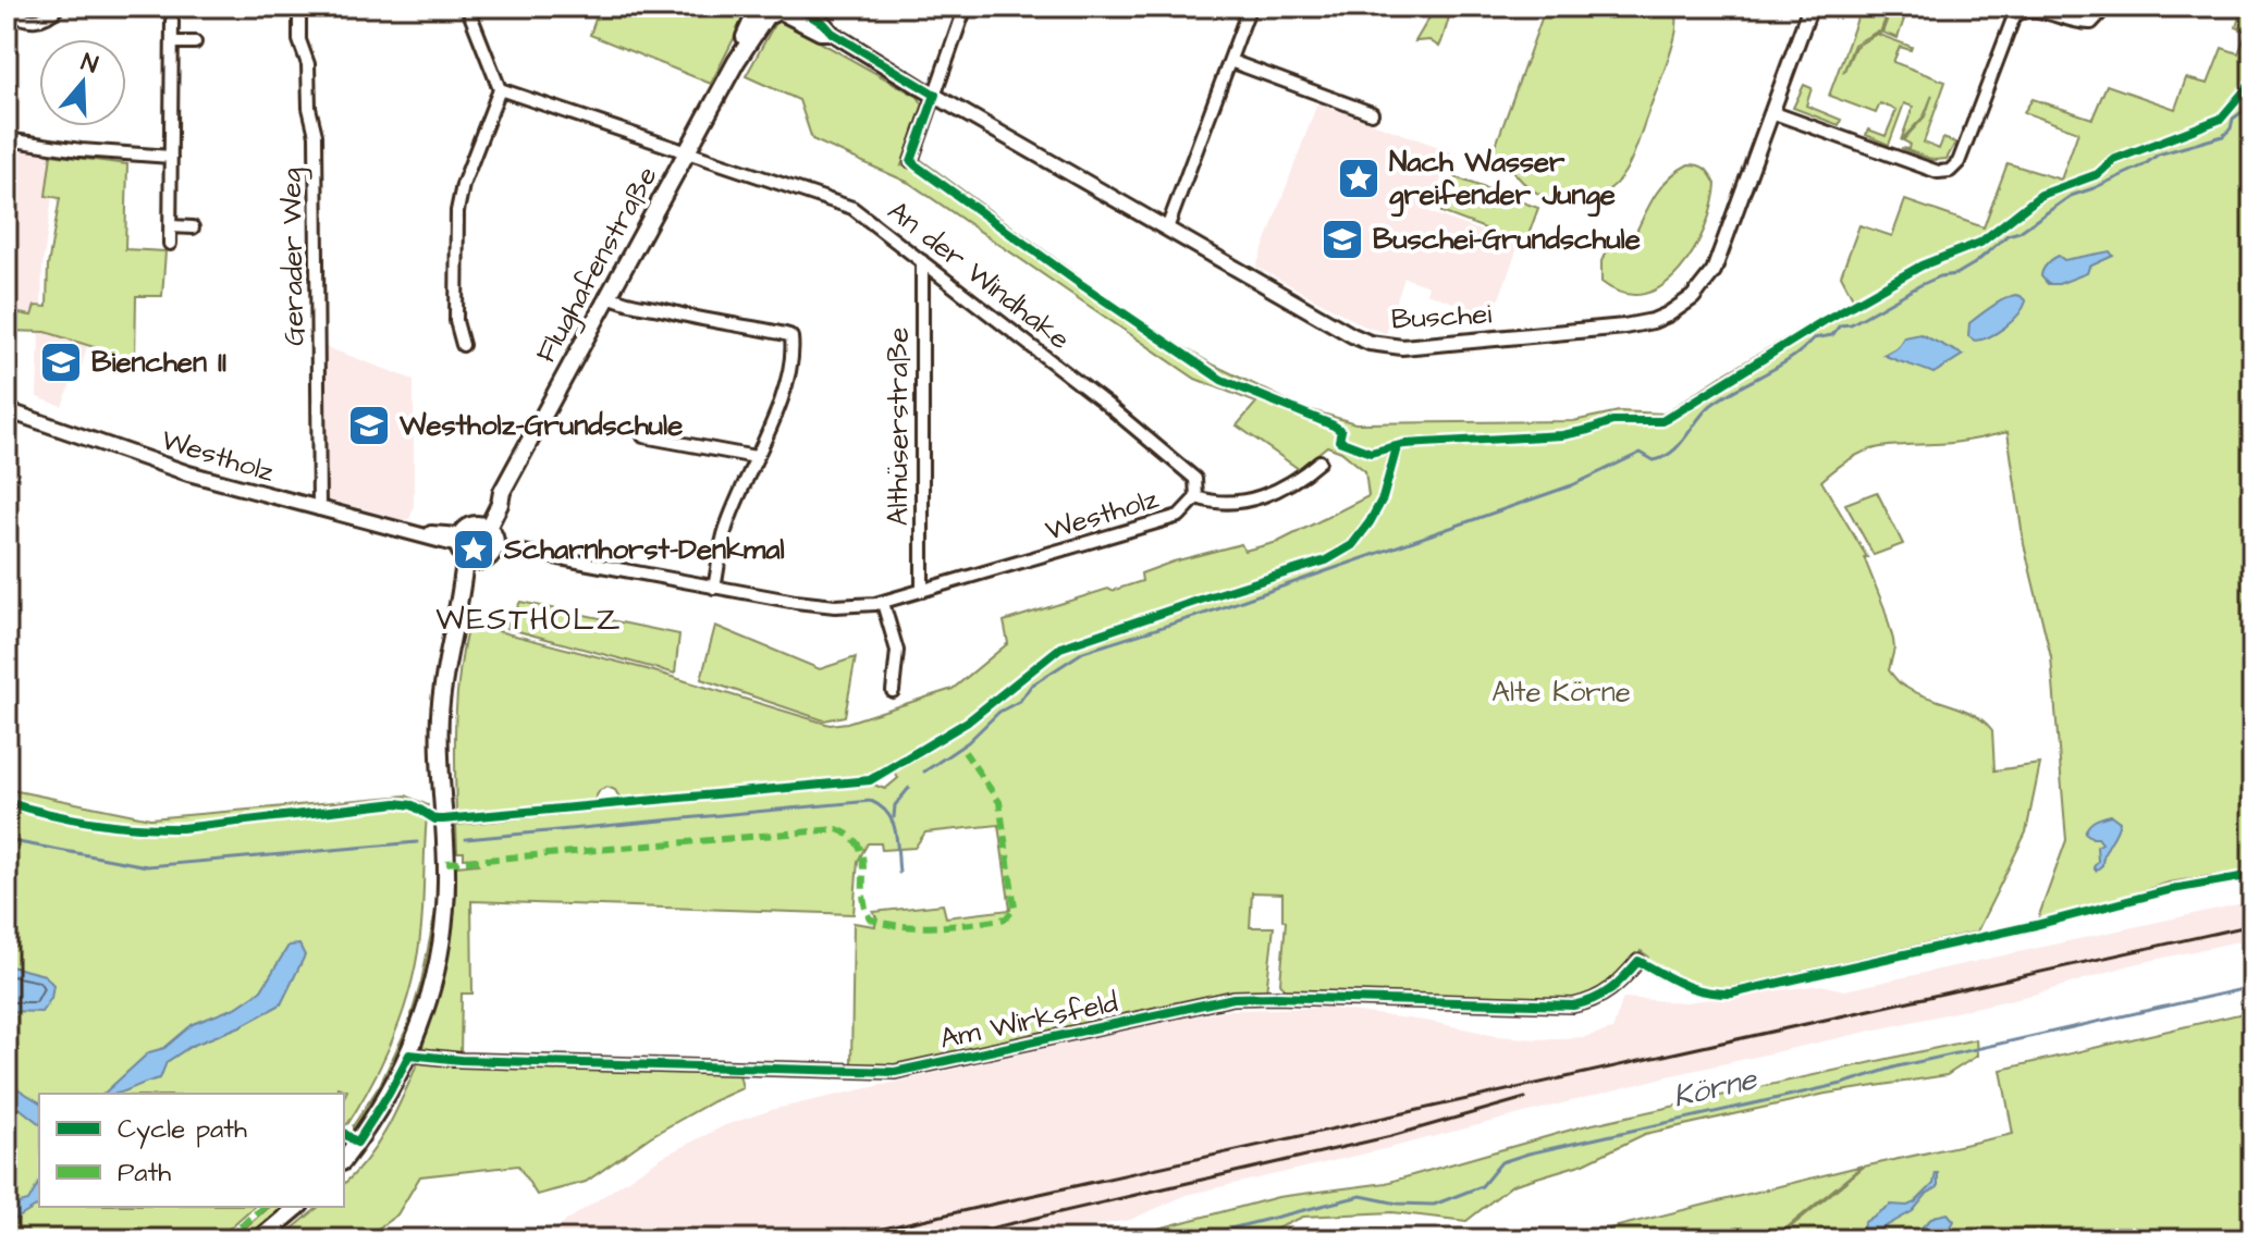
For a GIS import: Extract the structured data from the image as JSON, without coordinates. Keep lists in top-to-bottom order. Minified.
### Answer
{"streets":{"main road":["Flughafenstraße"],"street":["Gerader Weg","An der Windhake","Buschei","Althüserstraße","Westholz","Am Wirksfeld"]},"crossings":[["Gerader Weg","Westholz"],["Flughafenstraße","An der Windhake"],["Flughafenstraße","Buschei"],["Flughafenstraße","Westholz"],["An der Windhake","Althüserstraße"],["An der Windhake","Westholz"],["Althüserstraße","Westholz"]],"districts":["WESTHOLZ"],"water":["Körne"],"parks":["Alte Körne"],"places":{"place":["Nach Wasser greifender Junge","Scharnhorst-Denkmal"],"school or university":["Buschei-Grundschule","Bienchen II","Westholz-Grundschule"]},"legend":["Cycle path","Path"],"north":"top"}
